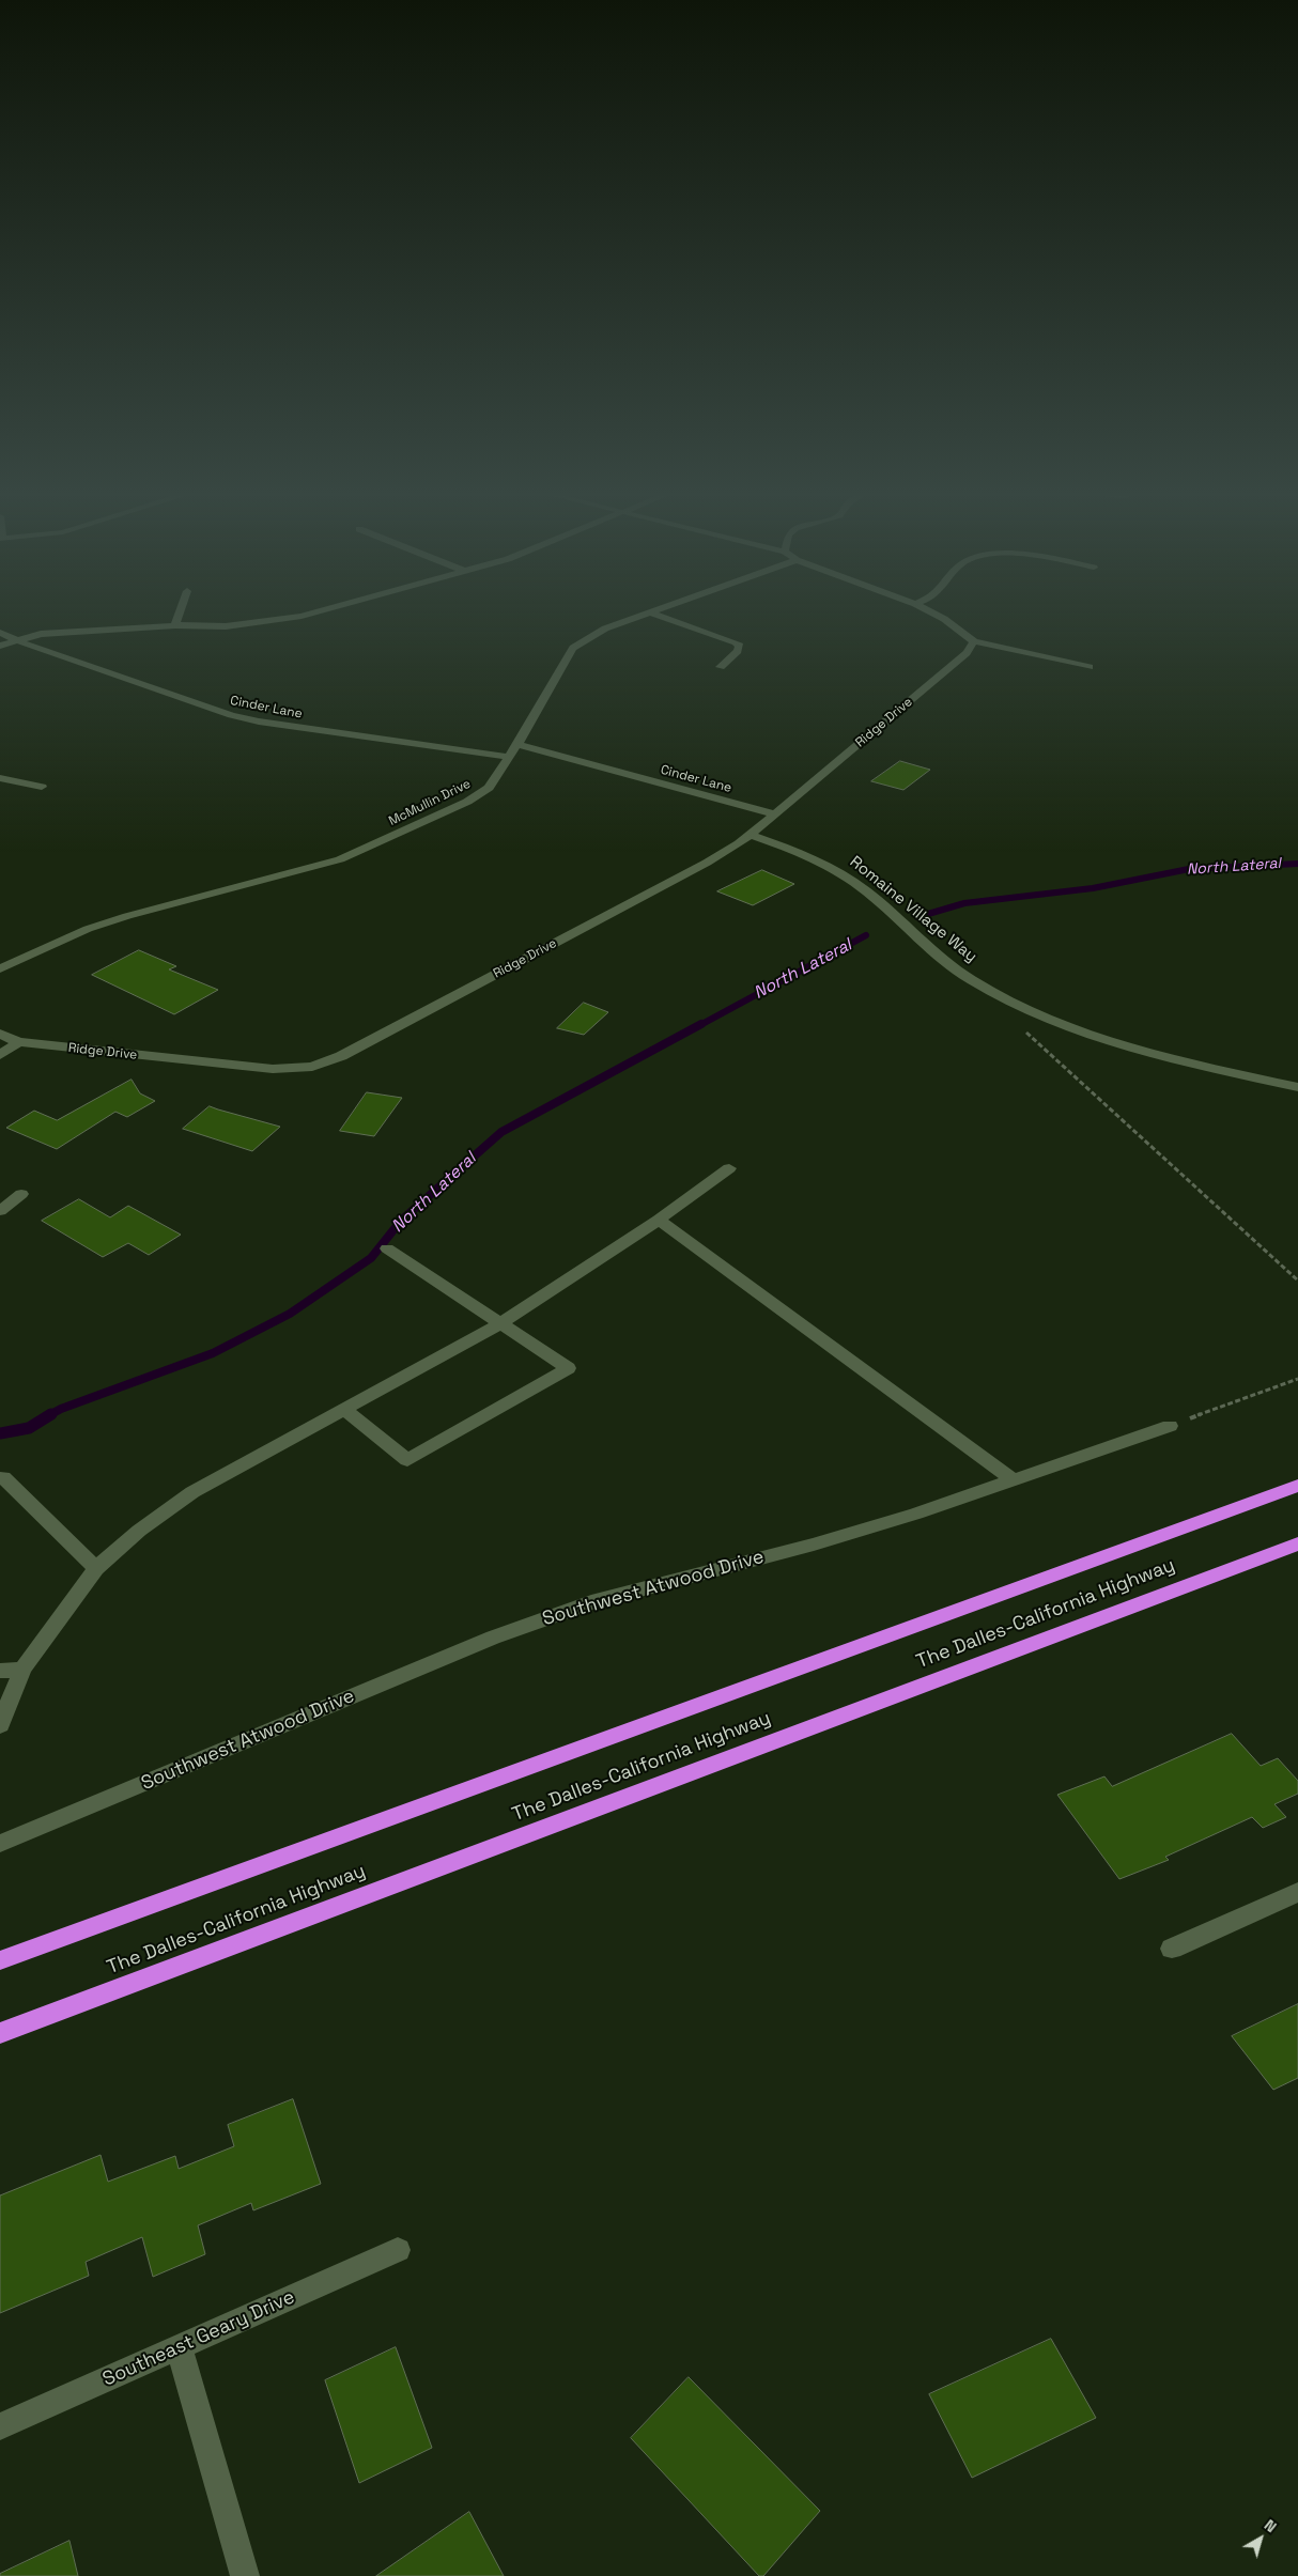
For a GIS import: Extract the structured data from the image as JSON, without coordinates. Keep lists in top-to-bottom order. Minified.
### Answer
{"streets":{"highway":["The Dalles-California Highway"],"street":["Cinder Lane","Ridge Drive","McMullin Drive","Romaine Village Way","Southwest Atwood Drive","Southeast Geary Drive"]},"crossings":[["Cinder Lane","Ridge Drive"],["Cinder Lane","McMullin Drive"],["Ridge Drive","Romaine Village Way"]],"water":["North Lateral"],"north":"top right"}
